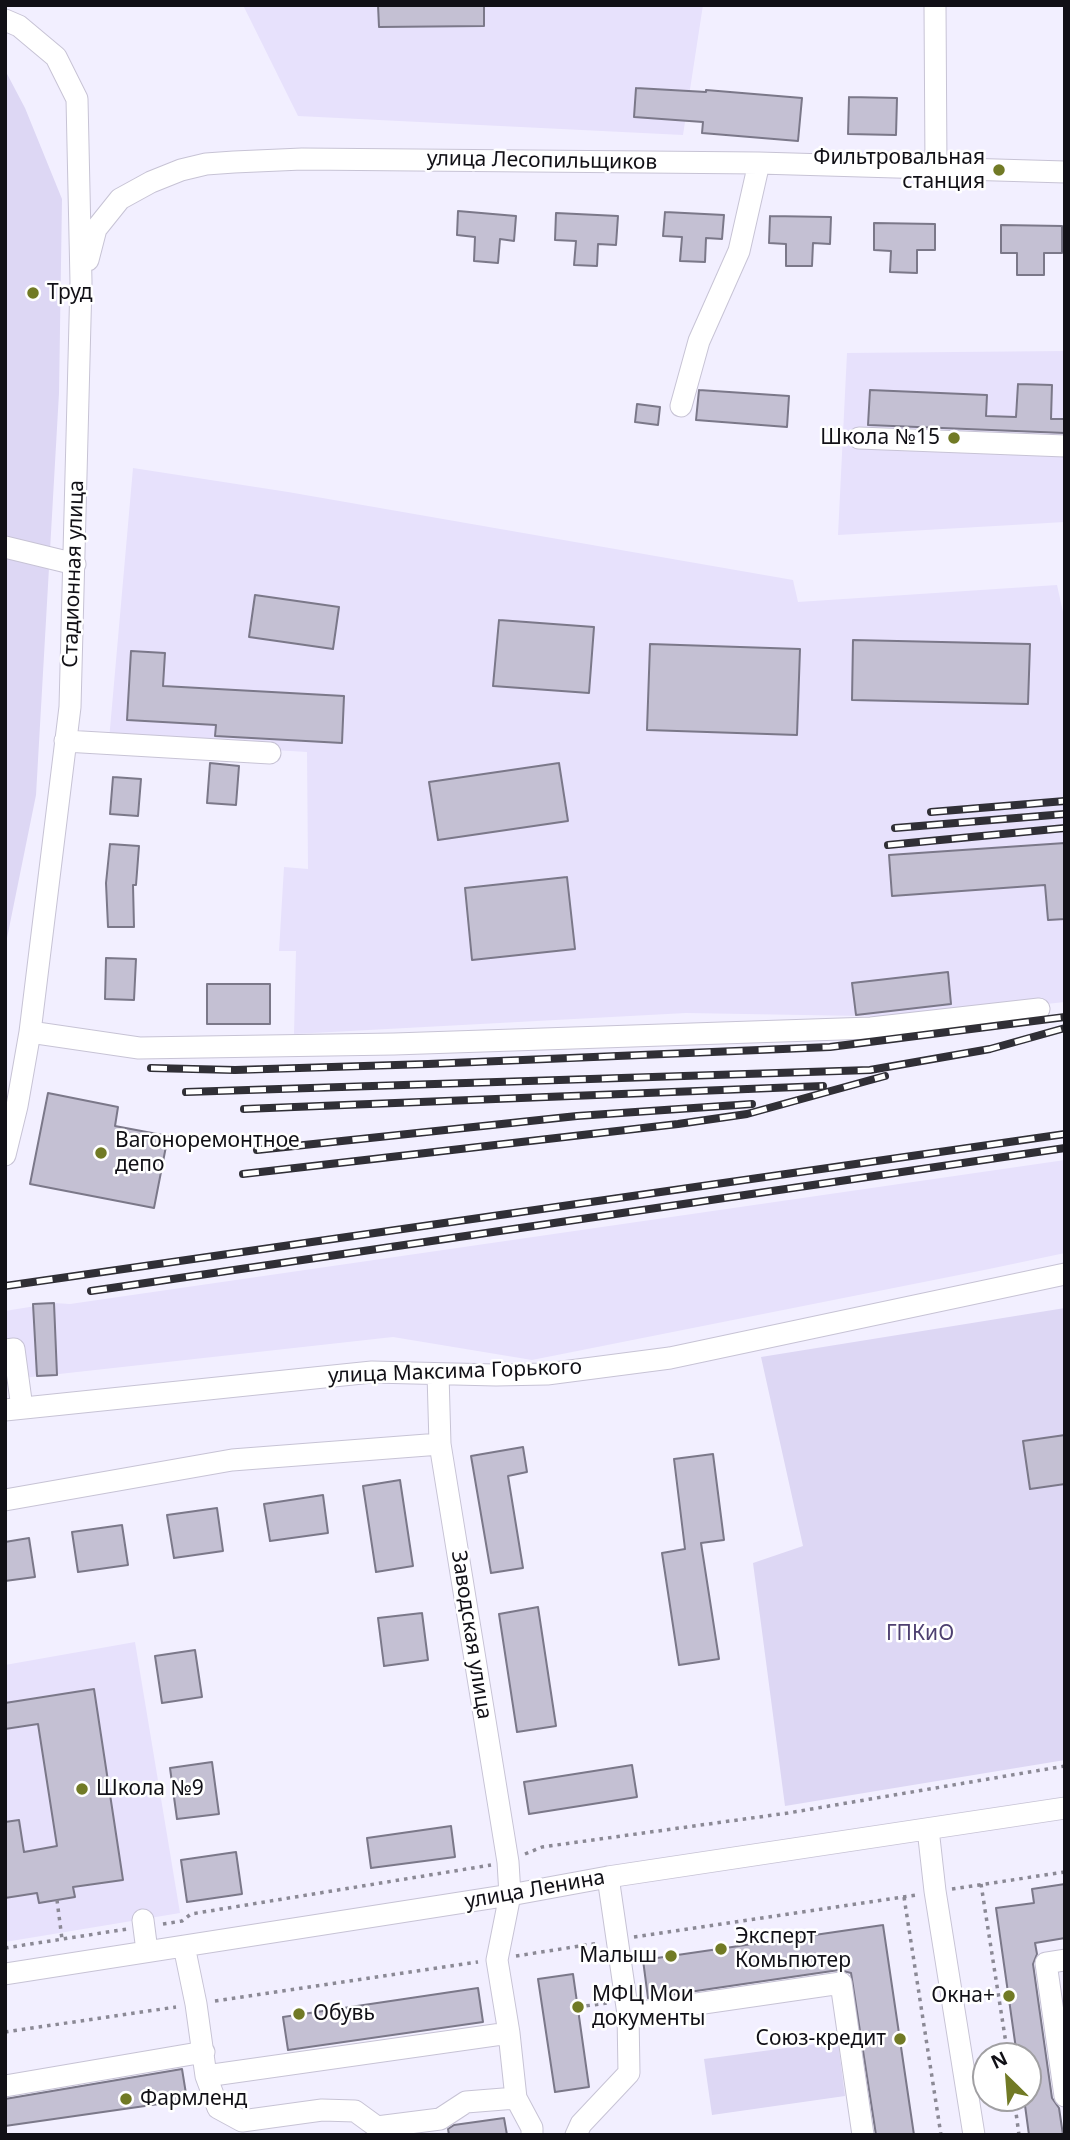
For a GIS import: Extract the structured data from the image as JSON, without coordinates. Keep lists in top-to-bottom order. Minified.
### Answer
{"streets":{"street":["улица Лесопильщиков","Стадионная улица","улица Максима Горького","Заводская улица","улица Ленина"]},"crossings":[["улица Лесопильщиков","Стадионная улица"],["улица Максима Горького","Заводская улица"],["Заводская улица","улица Ленина"]],"parks":["ГПКиО"],"places":["Фильтровальная станция","Труд","Школа №15","Вагоноремонтное депо","Школа №9","Эксперт Комьпютер","Малыш","Окна+","МФЦ Мои документы","Обувь","Союз-кредит","Фармленд"],"north":"top left"}
